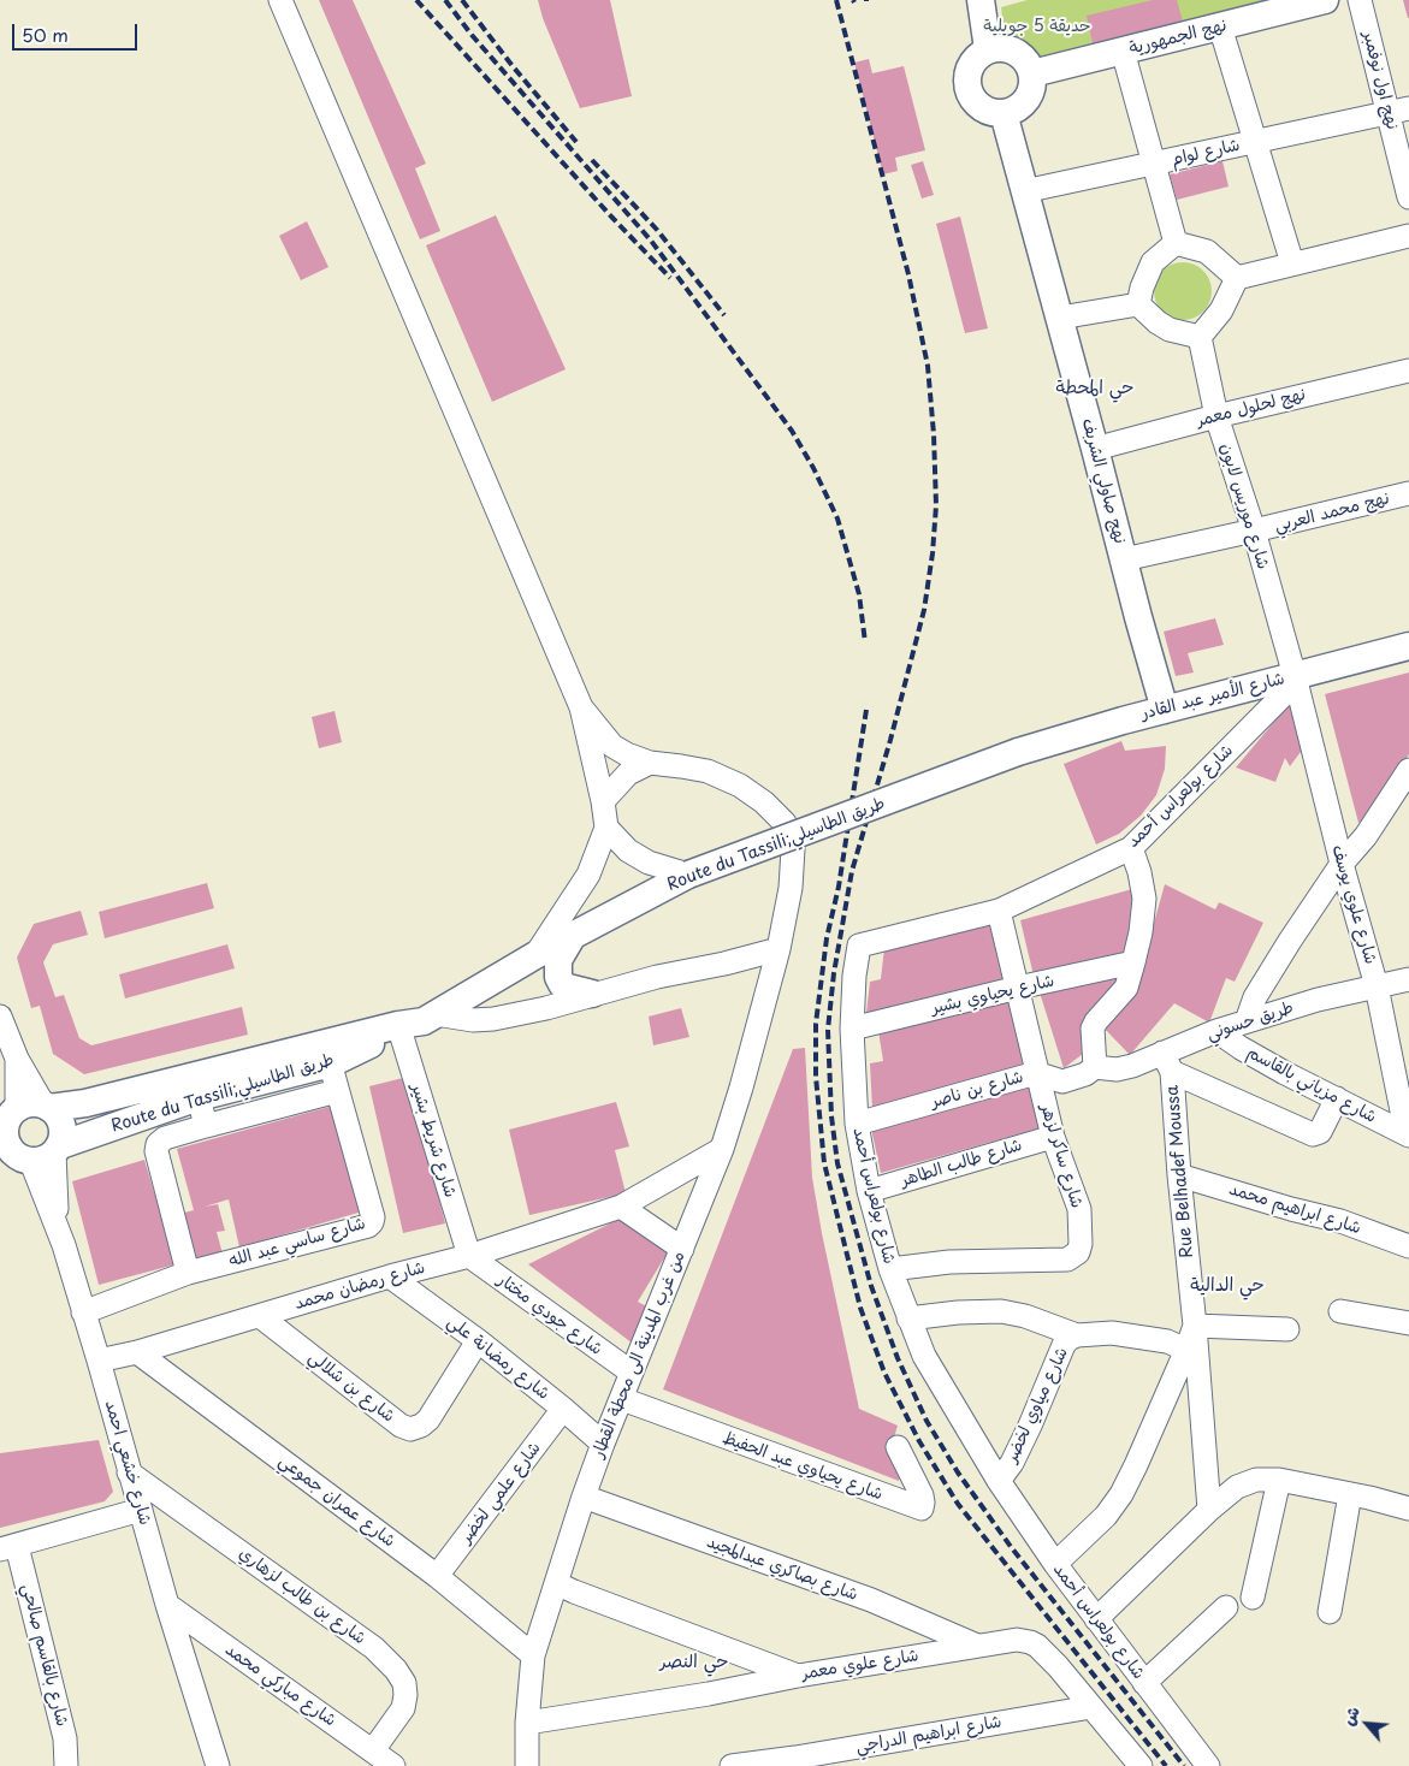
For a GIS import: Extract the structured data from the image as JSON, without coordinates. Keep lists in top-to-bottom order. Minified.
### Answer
{"streets":{"main road":["نهج الجمهورية","نهج صاولي الشربف","شارع الأمير عبد القادر","Route du Tassili;طريق الطاسيلي"],"street":["نهج اول نوفمبر","شارع لوام","نهج لحلول معمر","شارع موريس لابون","نهج محمد العربي","شارع بولعراس أحمد","شارع علوي يوسف","شارع يحياوي بشير","طريق حسوني","شارع مزياني بالقاسم","شارع بن ناصر","شارع شريط بشير","شارع ساكر لزهر","شارع طالب الطاهر","Rue Belhadef Moussa","شارع ابراهيم محمد","شارع ساسي عبد الله","شارع رمضان محمد","شارع جودي مختار","من غرب المدينة الى محطة القطار","شارع رمضانة علي","شارع بن شلالي","شارع مياوي لخضر","شارع خشعي احمد","شارع يحياوي عبد الحفيظ","شارع علمي لخضر","شارع عمران جموعي","شارع بصاكري عبدالمجيد","شارع بن طالب لزهاري","شارع بالقاسم صالحي","شارع علوي معمر","شارع مباركي محمد","شارع ابراهيم الدراجي"]},"crossings":[["نهج الجمهورية","نهج صاولي الشربف"],["نهج اول نوفمبر","شارع لوام"],["شارع لوام","نهج صاولي الشربف"],["نهج لحلول معمر","نهج صاولي الشربف"],["نهج لحلول معمر","شارع موريس لابون"],["نهج صاولي الشربف","نهج محمد العربي"],["نهج صاولي الشربف","شارع الأمير عبد القادر"],["شارع موريس لابون","نهج محمد العربي"],["شارع موريس لابون","شارع الأمير عبد القادر"],["شارع موريس لابون","شارع بولعراس أحمد"],["شارع موريس لابون","شارع علوي يوسف"],["شارع الأمير عبد القادر","شارع بولعراس أحمد"],["شارع الأمير عبد القادر","Route du Tassili;طريق الطاسيلي"],["شارع الأمير عبد القادر","شارع علوي يوسف"],["شارع بولعراس أحمد","شارع علوي يوسف"],["شارع بولعراس أحمد","شارع يحياوي بشير"],["شارع بولعراس أحمد","شارع بن ناصر"],["شارع بولعراس أحمد","شارع ساكر لزهر"],["شارع بولعراس أحمد","شارع طالب الطاهر"],["شارع بولعراس أحمد","شارع مياوي لخضر"],["Route du Tassili;طريق الطاسيلي","شارع شريط بشير"],["Route du Tassili;طريق الطاسيلي","شارع ساسي عبد الله"],["Route du Tassili;طريق الطاسيلي","شارع خشعي احمد"],["شارع علوي يوسف","طريق حسوني"],["شارع علوي يوسف","شارع مزياني بالقاسم"],["شارع يحياوي بشير","شارع ساكر لزهر"],["طريق حسوني","شارع مزياني بالقاسم"],["طريق حسوني","شارع بن ناصر"],["طريق حسوني","Rue Belhadef Moussa"],["شارع بن ناصر","شارع ساكر لزهر"],["شارع شريط بشير","شارع رمضان محمد"],["شارع شريط بشير","شارع جودي مختار"],["شارع ساكر لزهر","شارع طالب الطاهر"],["Rue Belhadef Moussa","شارع ابراهيم محمد"],["شارع ساسي عبد الله","شارع خشعي احمد"],["شارع رمضان محمد","شارع جودي مختار"],["شارع رمضان محمد","من غرب المدينة الى محطة القطار"],["شارع رمضان محمد","شارع رمضانة علي"],["شارع رمضان محمد","شارع بن شلالي"],["شارع رمضان محمد","شارع خشعي احمد"],["شارع رمضان محمد","شارع عمران جموعي"],["شارع جودي مختار","من غرب المدينة الى محطة القطار"],["من غرب المدينة الى محطة القطار","شارع رمضانة علي"],["من غرب المدينة الى محطة القطار","شارع يحياوي عبد الحفيظ"],["من غرب المدينة الى محطة القطار","شارع عمران جموعي"],["من غرب المدينة الى محطة القطار","شارع بصاكري عبدالمجيد"],["من غرب المدينة الى محطة القطار","شارع علوي معمر"],["شارع رمضانة علي","شارع بن شلالي"],["شارع رمضانة علي","شارع علمي لخضر"],["شارع خشعي احمد","شارع بن طالب لزهاري"],["شارع خشعي احمد","شارع مباركي محمد"],["شارع علمي لخضر","شارع عمران جموعي"],["شارع بصاكري عبدالمجيد","شارع علوي معمر"],["شارع بن طالب لزهاري","شارع مباركي محمد"],["شارع علوي معمر","شارع ابراهيم الدراجي"]],"districts":["حي المحطة","حي الدالية","حي النصر"],"parks":["حديقة 5 جويلية"],"scale_bar":"50 m","north":"top left"}
